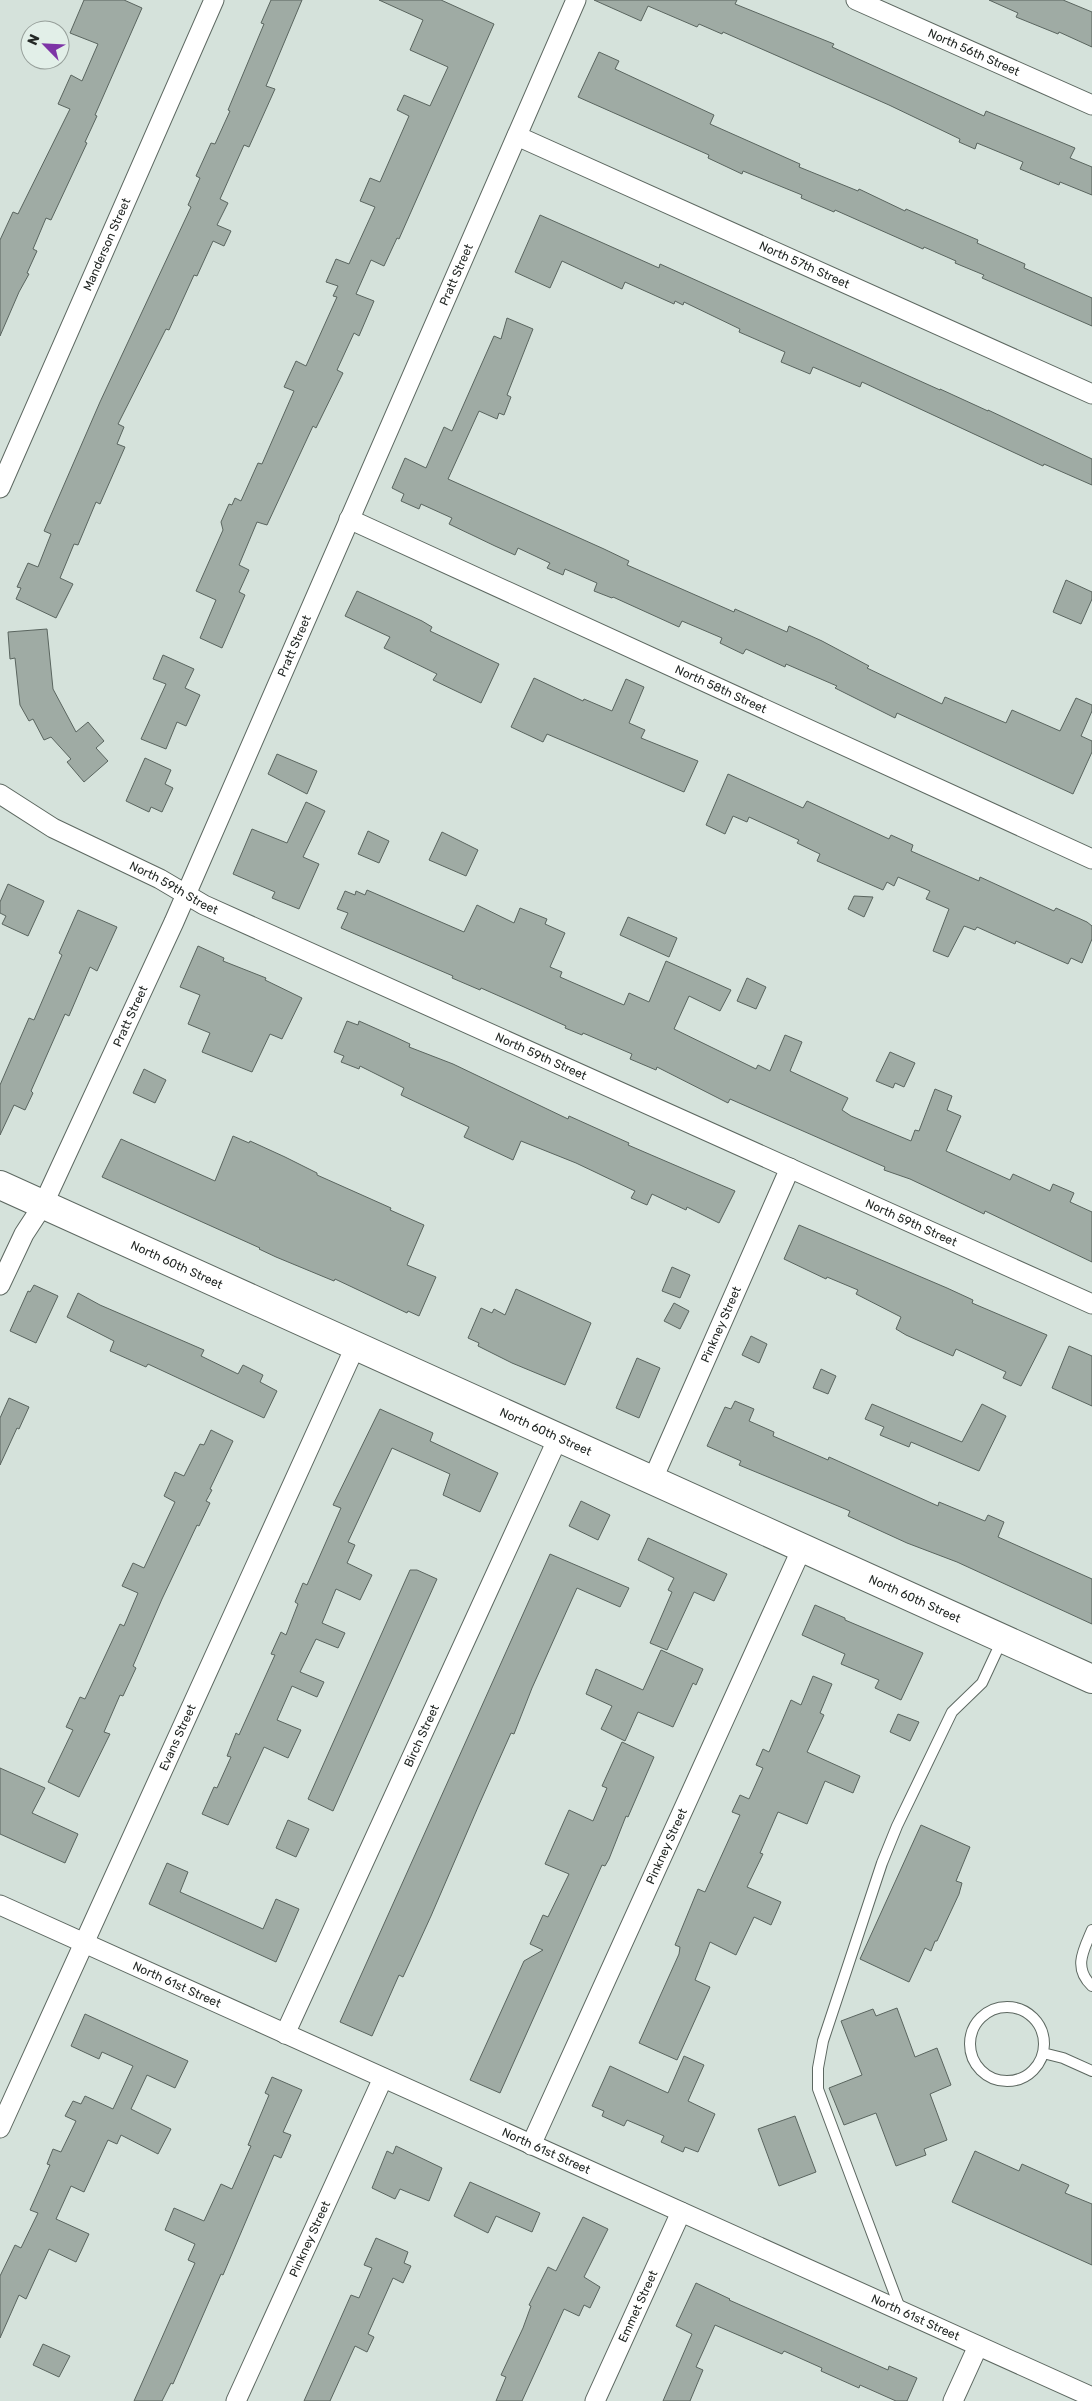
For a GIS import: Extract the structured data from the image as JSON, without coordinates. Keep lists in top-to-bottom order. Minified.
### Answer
{"streets":{"main road":["North 60th Street"],"street":["North 56th Street","Manderson Street","North 57th Street","Pratt Street","North 58th Street","North 59th Street","Pinkney Street","Birch Street","Evans Street","North 61st Street","Emmet Street"]},"crossings":[["North 57th Street","Pratt Street"],["Pratt Street","North 58th Street"],["Pratt Street","North 59th Street"],["Pratt Street","North 60th Street"],["North 59th Street","Pinkney Street"],["North 60th Street","Pinkney Street"],["North 60th Street","Birch Street"],["North 60th Street","Evans Street"],["Pinkney Street","North 61st Street"],["Birch Street","North 61st Street"],["Evans Street","North 61st Street"],["North 61st Street","Emmet Street"]],"north":"top left"}
